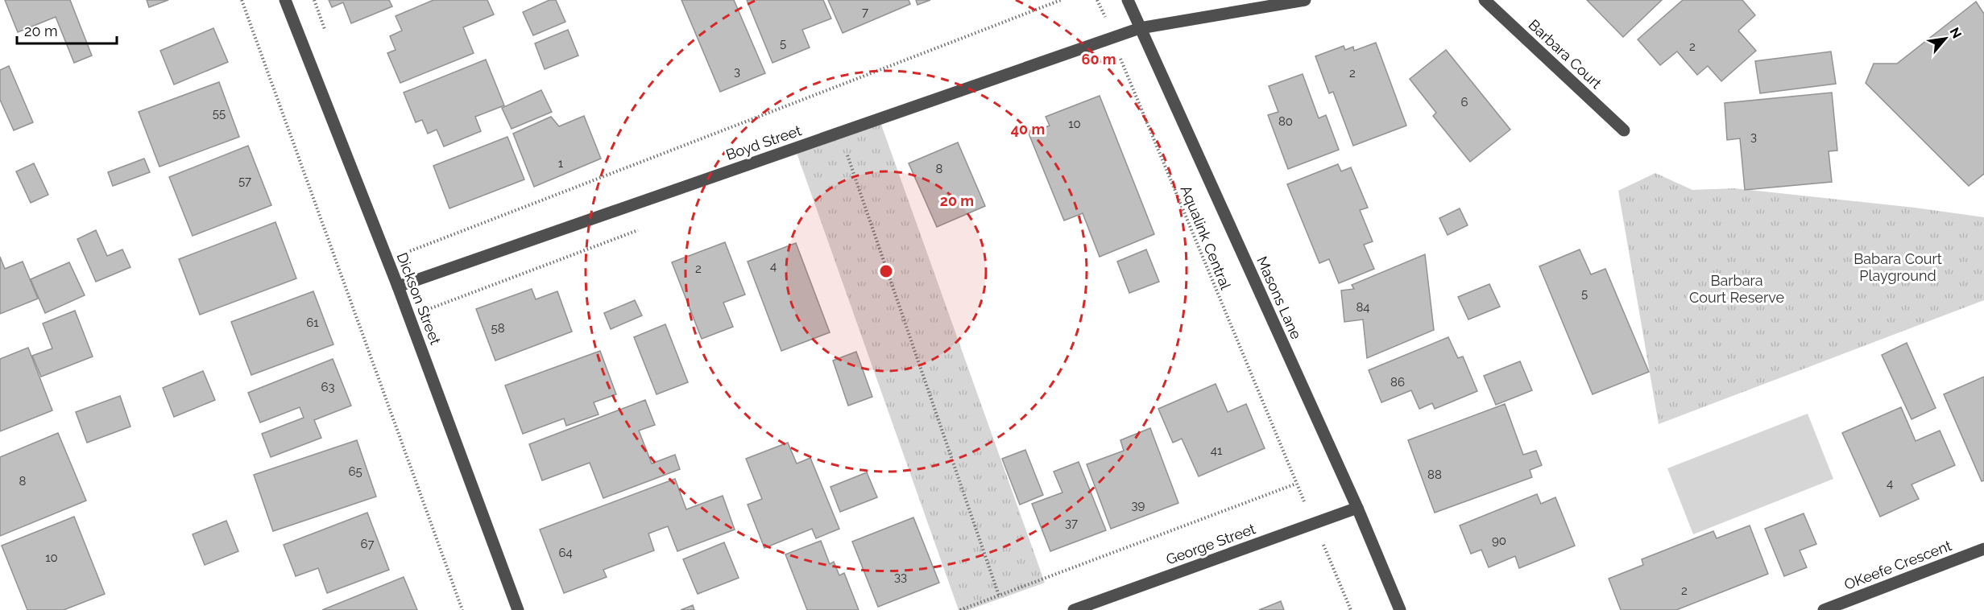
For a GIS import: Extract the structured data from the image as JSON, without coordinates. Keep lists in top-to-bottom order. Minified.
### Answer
{"streets":{"street":["Barbara Court","Boyd Street","Masons Lane","Dickson Street","George Street","OKeefe Crescent"],"path":["Aqualink Central"]},"crossings":[["Boyd Street","Aqualink Central"],["Boyd Street","Masons Lane"],["Boyd Street","Dickson Street"],["Masons Lane","George Street"]],"parks":["Babara Court Playground","Barbara Court Reserve"],"house_numbers":["7","5","2","3","2","6","55","80","10","3","1","8","57","4","2","5","84","61","58","86","63","41","65","88","8","4","39","37","90","67","64","10","33","2"],"scale_bar":"20 m","north":"top right","rings":["60 m","40 m","20 m"]}
